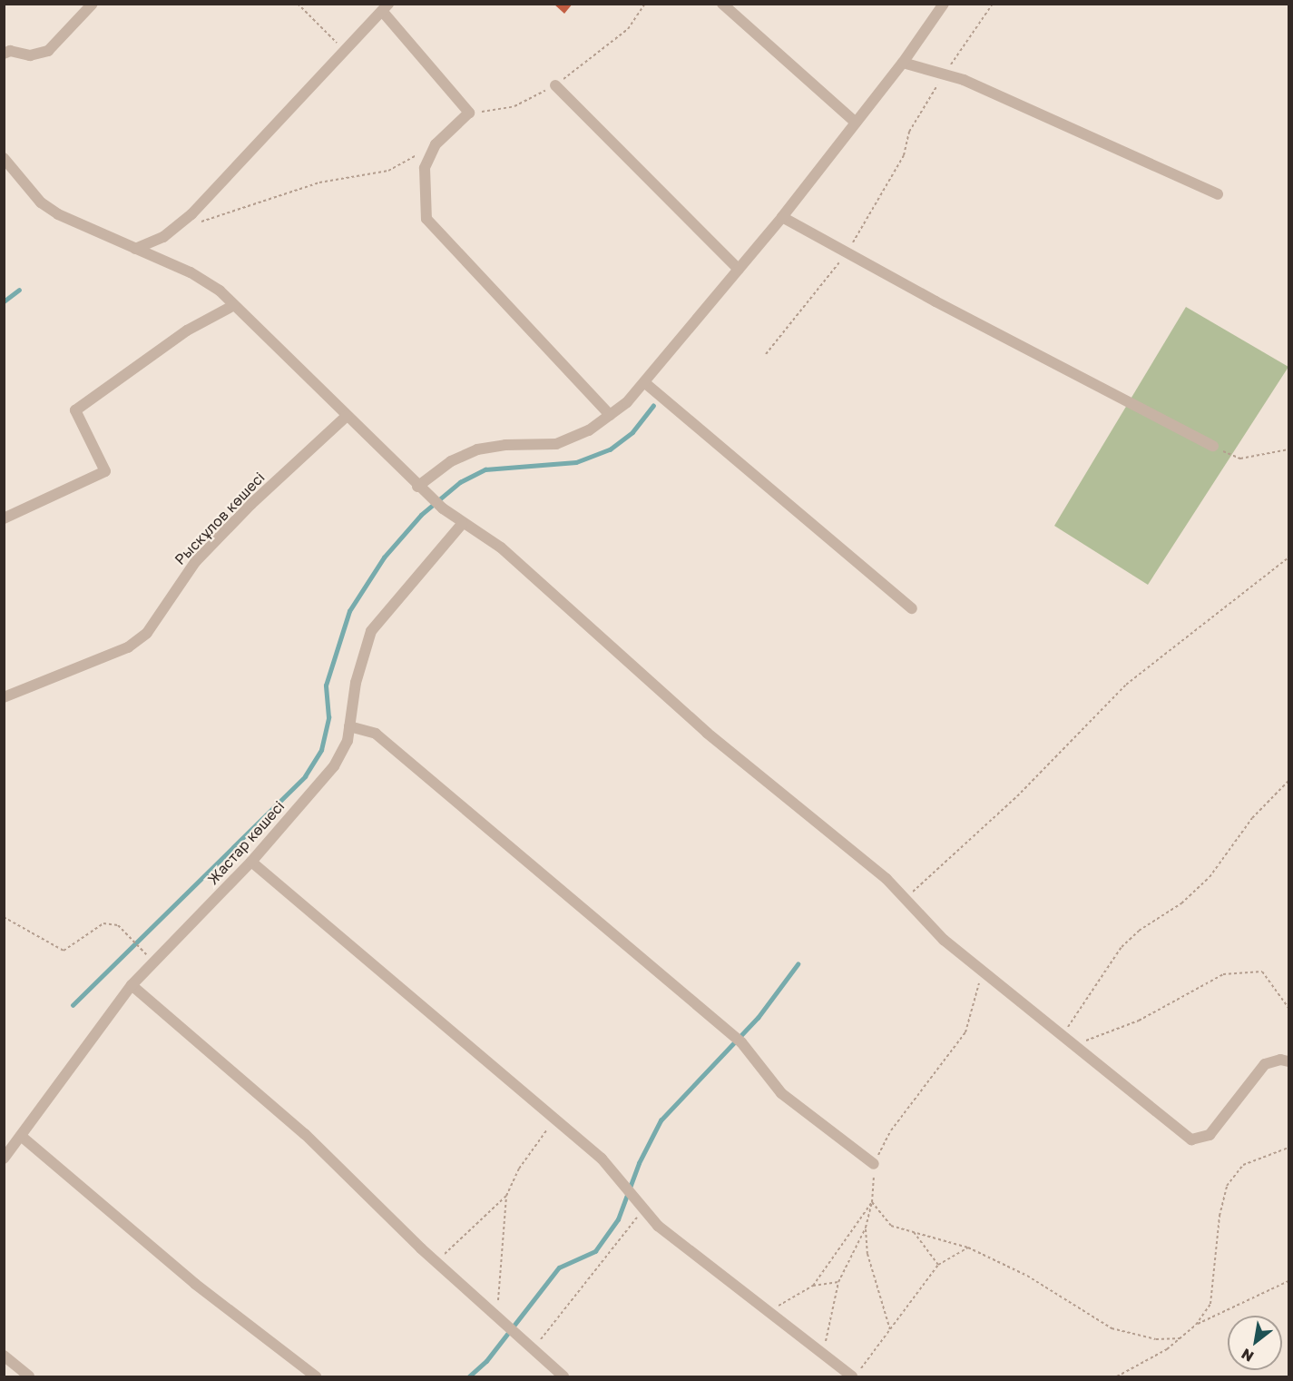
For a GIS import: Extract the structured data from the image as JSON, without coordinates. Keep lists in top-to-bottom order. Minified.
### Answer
{"streets":{"street":["Рыскұлов көшесі","Жастар көшесі"]},"north":"bottom left"}
